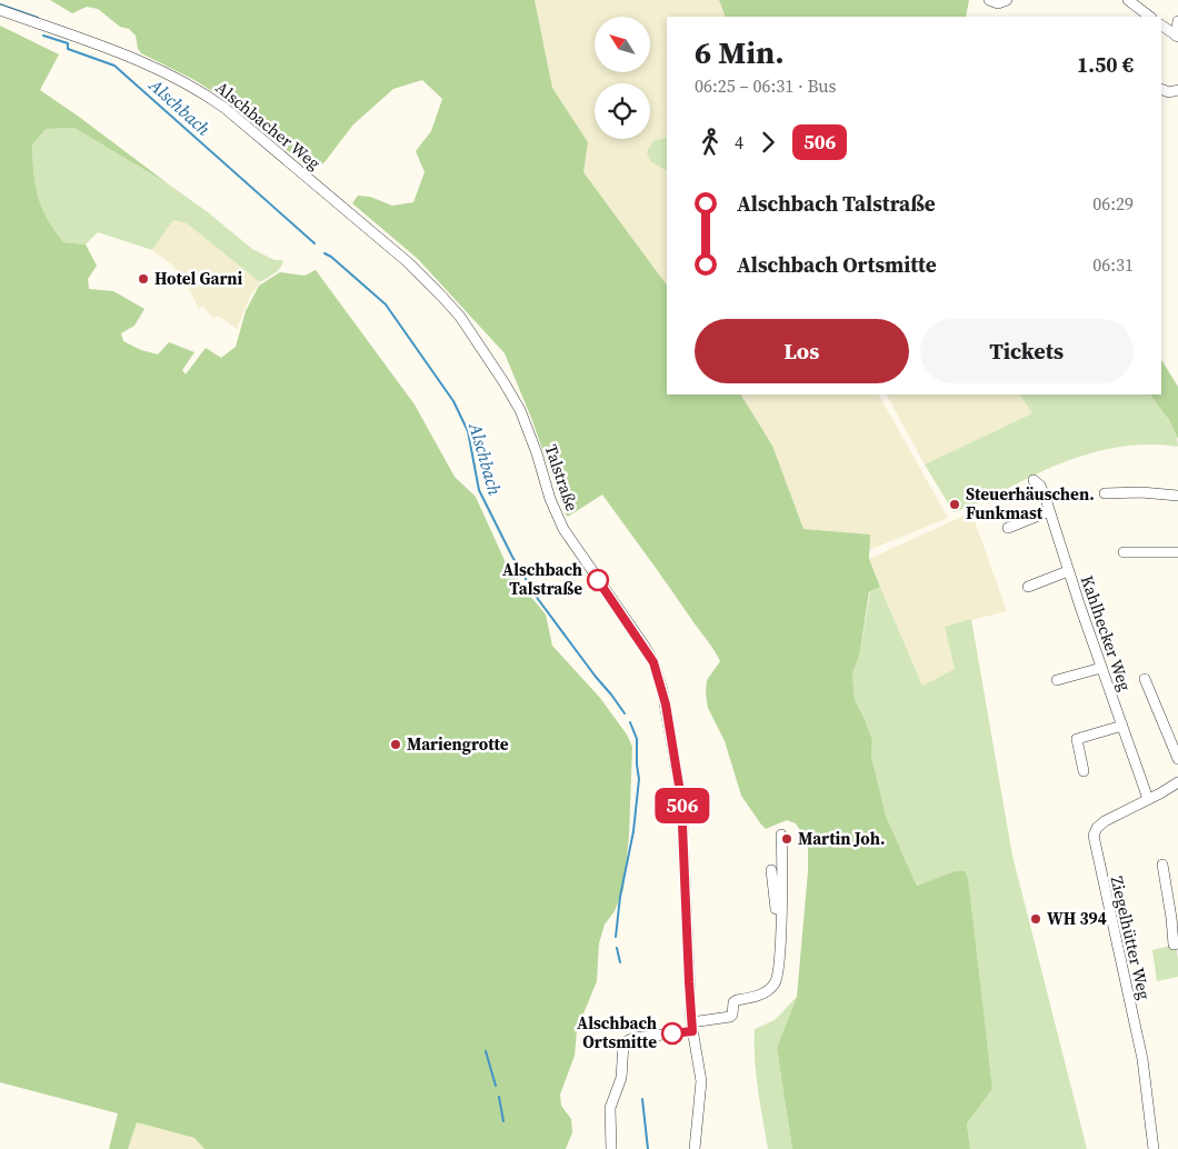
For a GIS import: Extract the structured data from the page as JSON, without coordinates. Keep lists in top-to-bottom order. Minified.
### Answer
{"streets":{"street":["Alschbacher Weg","Talstraße","Kahlhecker Weg","Ziegelhütter Weg"]},"crossings":[["Alschbacher Weg","Talstraße"],["Kahlhecker Weg","Ziegelhütter Weg"]],"water":["Alschbach"],"places":["Hotel Garni","Steuerhäuschen. Funkmast","Alschbach Talstraße","Mariengrotte","Martin Joh.","WH 394","Alschbach Ortsmitte"],"lines":["bus line 506"],"north":"top left","page":{"on_map":"506","heading":["6 Min.","06:25 – 06:31 · Bus","1.50 €"],"legs":["4","506"],"list":[{"name":"Alschbach Talstraße","value":"06:29"},{"name":"Alschbach Ortsmitte","value":"06:31"}],"buttons":["Los","Tickets"]}}
